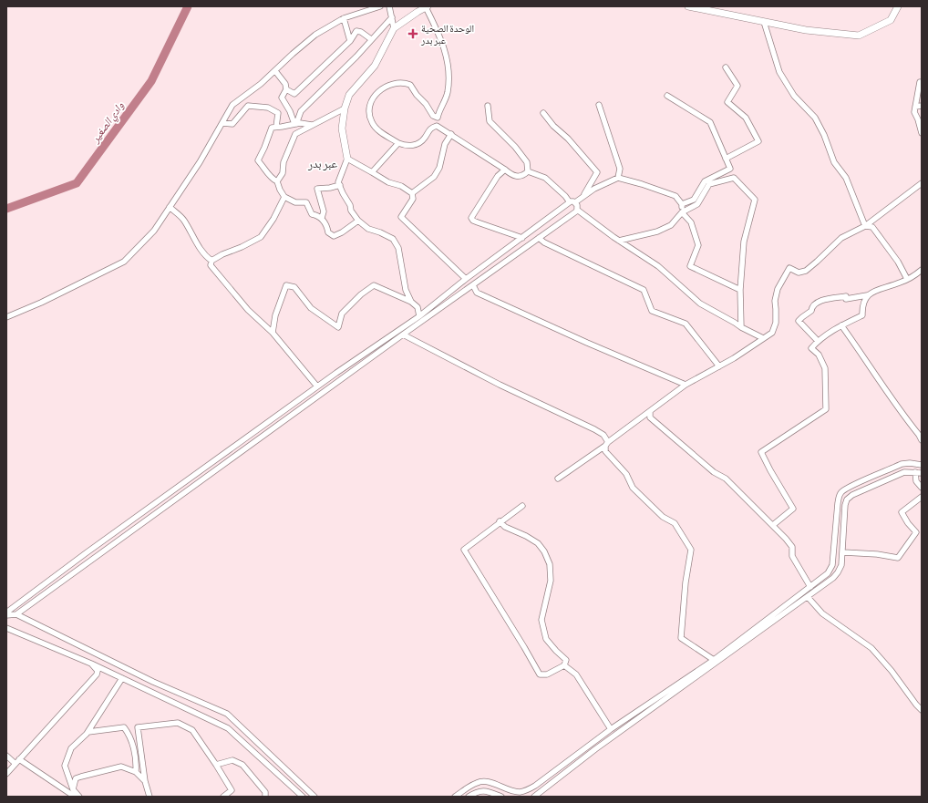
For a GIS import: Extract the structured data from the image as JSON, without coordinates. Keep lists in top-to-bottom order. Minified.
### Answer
{"districts":["عبر بدر"],"water":["وادي الصغير"],"places":{"health":["الوحدة الصحية عبر بدر"]}}
